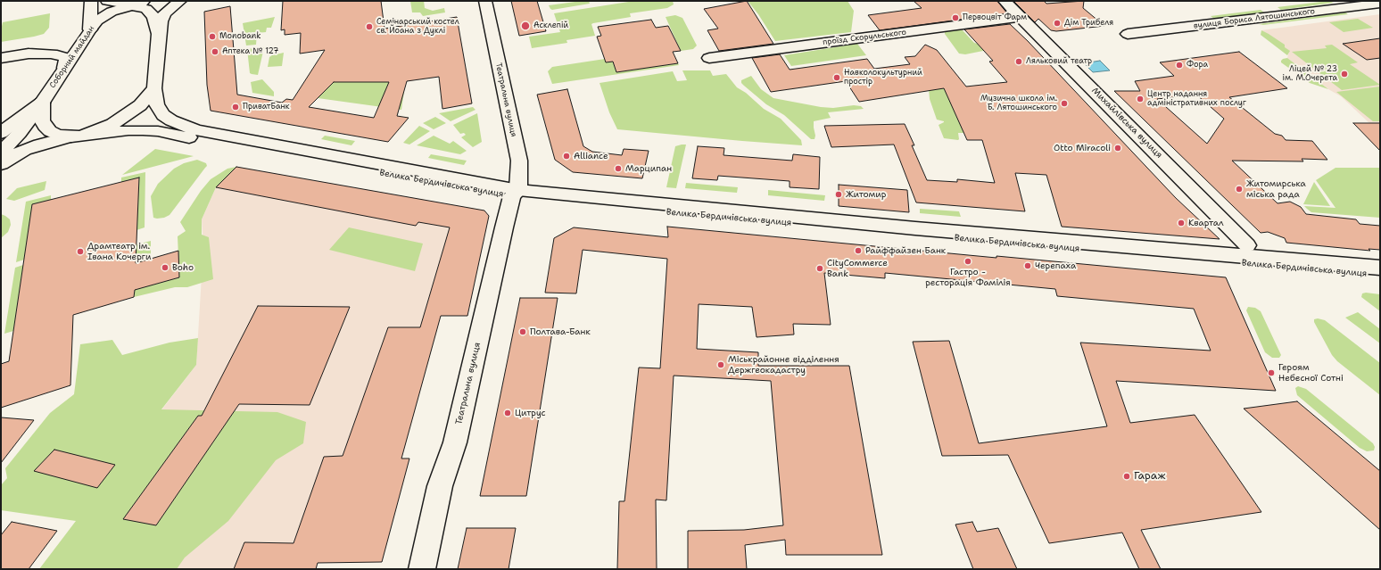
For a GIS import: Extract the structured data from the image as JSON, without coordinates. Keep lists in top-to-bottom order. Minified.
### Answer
{"streets":{"main road":["вулиця Бориса Лятошинського","проїзд Скорульського","Соборний майдан","Театральна вулиця","Михайлівська вулиця","Велика Бердичівська вулиця"]},"crossings":[["проїзд Скорульського","Михайлівська вулиця"],["Театральна вулиця","Велика Бердичівська вулиця"]],"places":["Первоцвіт Фарм","Дім Трибеля","Асклепій","Семінарський костел св. Йоана з Дуклі","Monobank","Аптека № 127","Ляльковий театр","Фора","Ліцей № 23 ім. М.Очерета","Навколокультурний простір","Центр надання адміністративних послуг","Музична школа ім. Б. Лятошинського","ПриватБанк","Otto Miracoli","Alliance","Марципан","Житомирська міська рада","Житомир","Квартал","Райффайзен Банк","Драмтеатр ім. Івана Кочерги","Гастро - ресторація Фамілія","Черепаха","Boho","CityCommerce Bank","Полтава-Банк","Міськрайонне відділення Держгеокадастру","Героям Небесної Сотні","Цитрус","Гараж"]}
